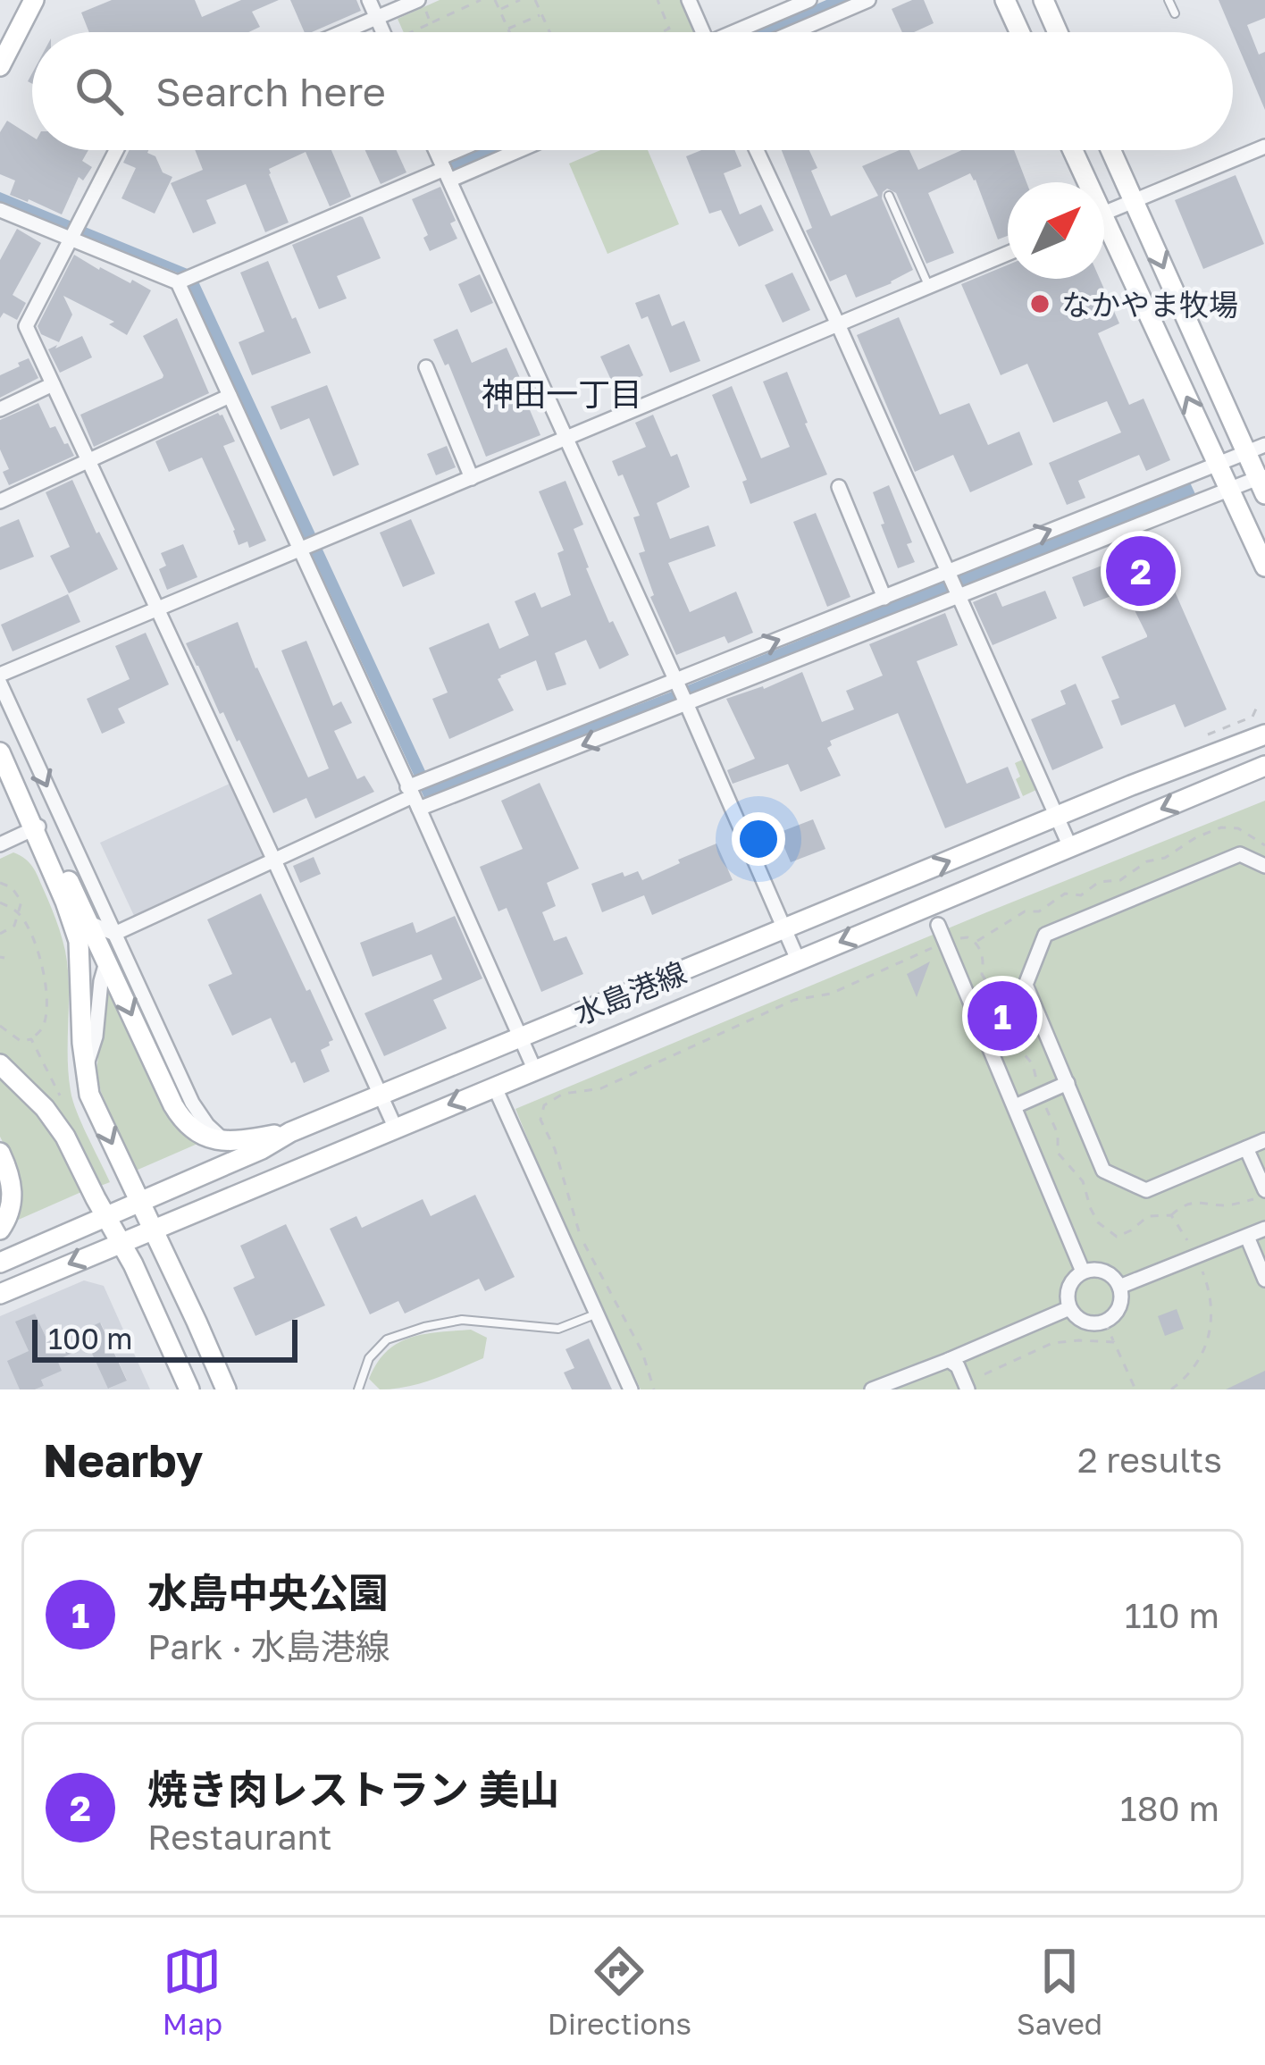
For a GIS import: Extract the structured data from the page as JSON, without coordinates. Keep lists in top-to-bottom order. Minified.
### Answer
{"streets":{"main road":["水島港線"]},"districts":["神田一丁目"],"places":["なかやま牧場"],"scale_bar":"100 m","north":"top right","page":{"search":"Search here","pins":["2","1"],"scale":"100 m","heading":["Nearby","2 results"],"list":[{"mark":"1","name":"水島中央公園","note":"Park · 水島港線","value":"110 m"},{"mark":"2","name":"焼き肉レストラン 美山","note":"Restaurant","value":"180 m"}],"nav":["Map","Directions","Saved"]}}
